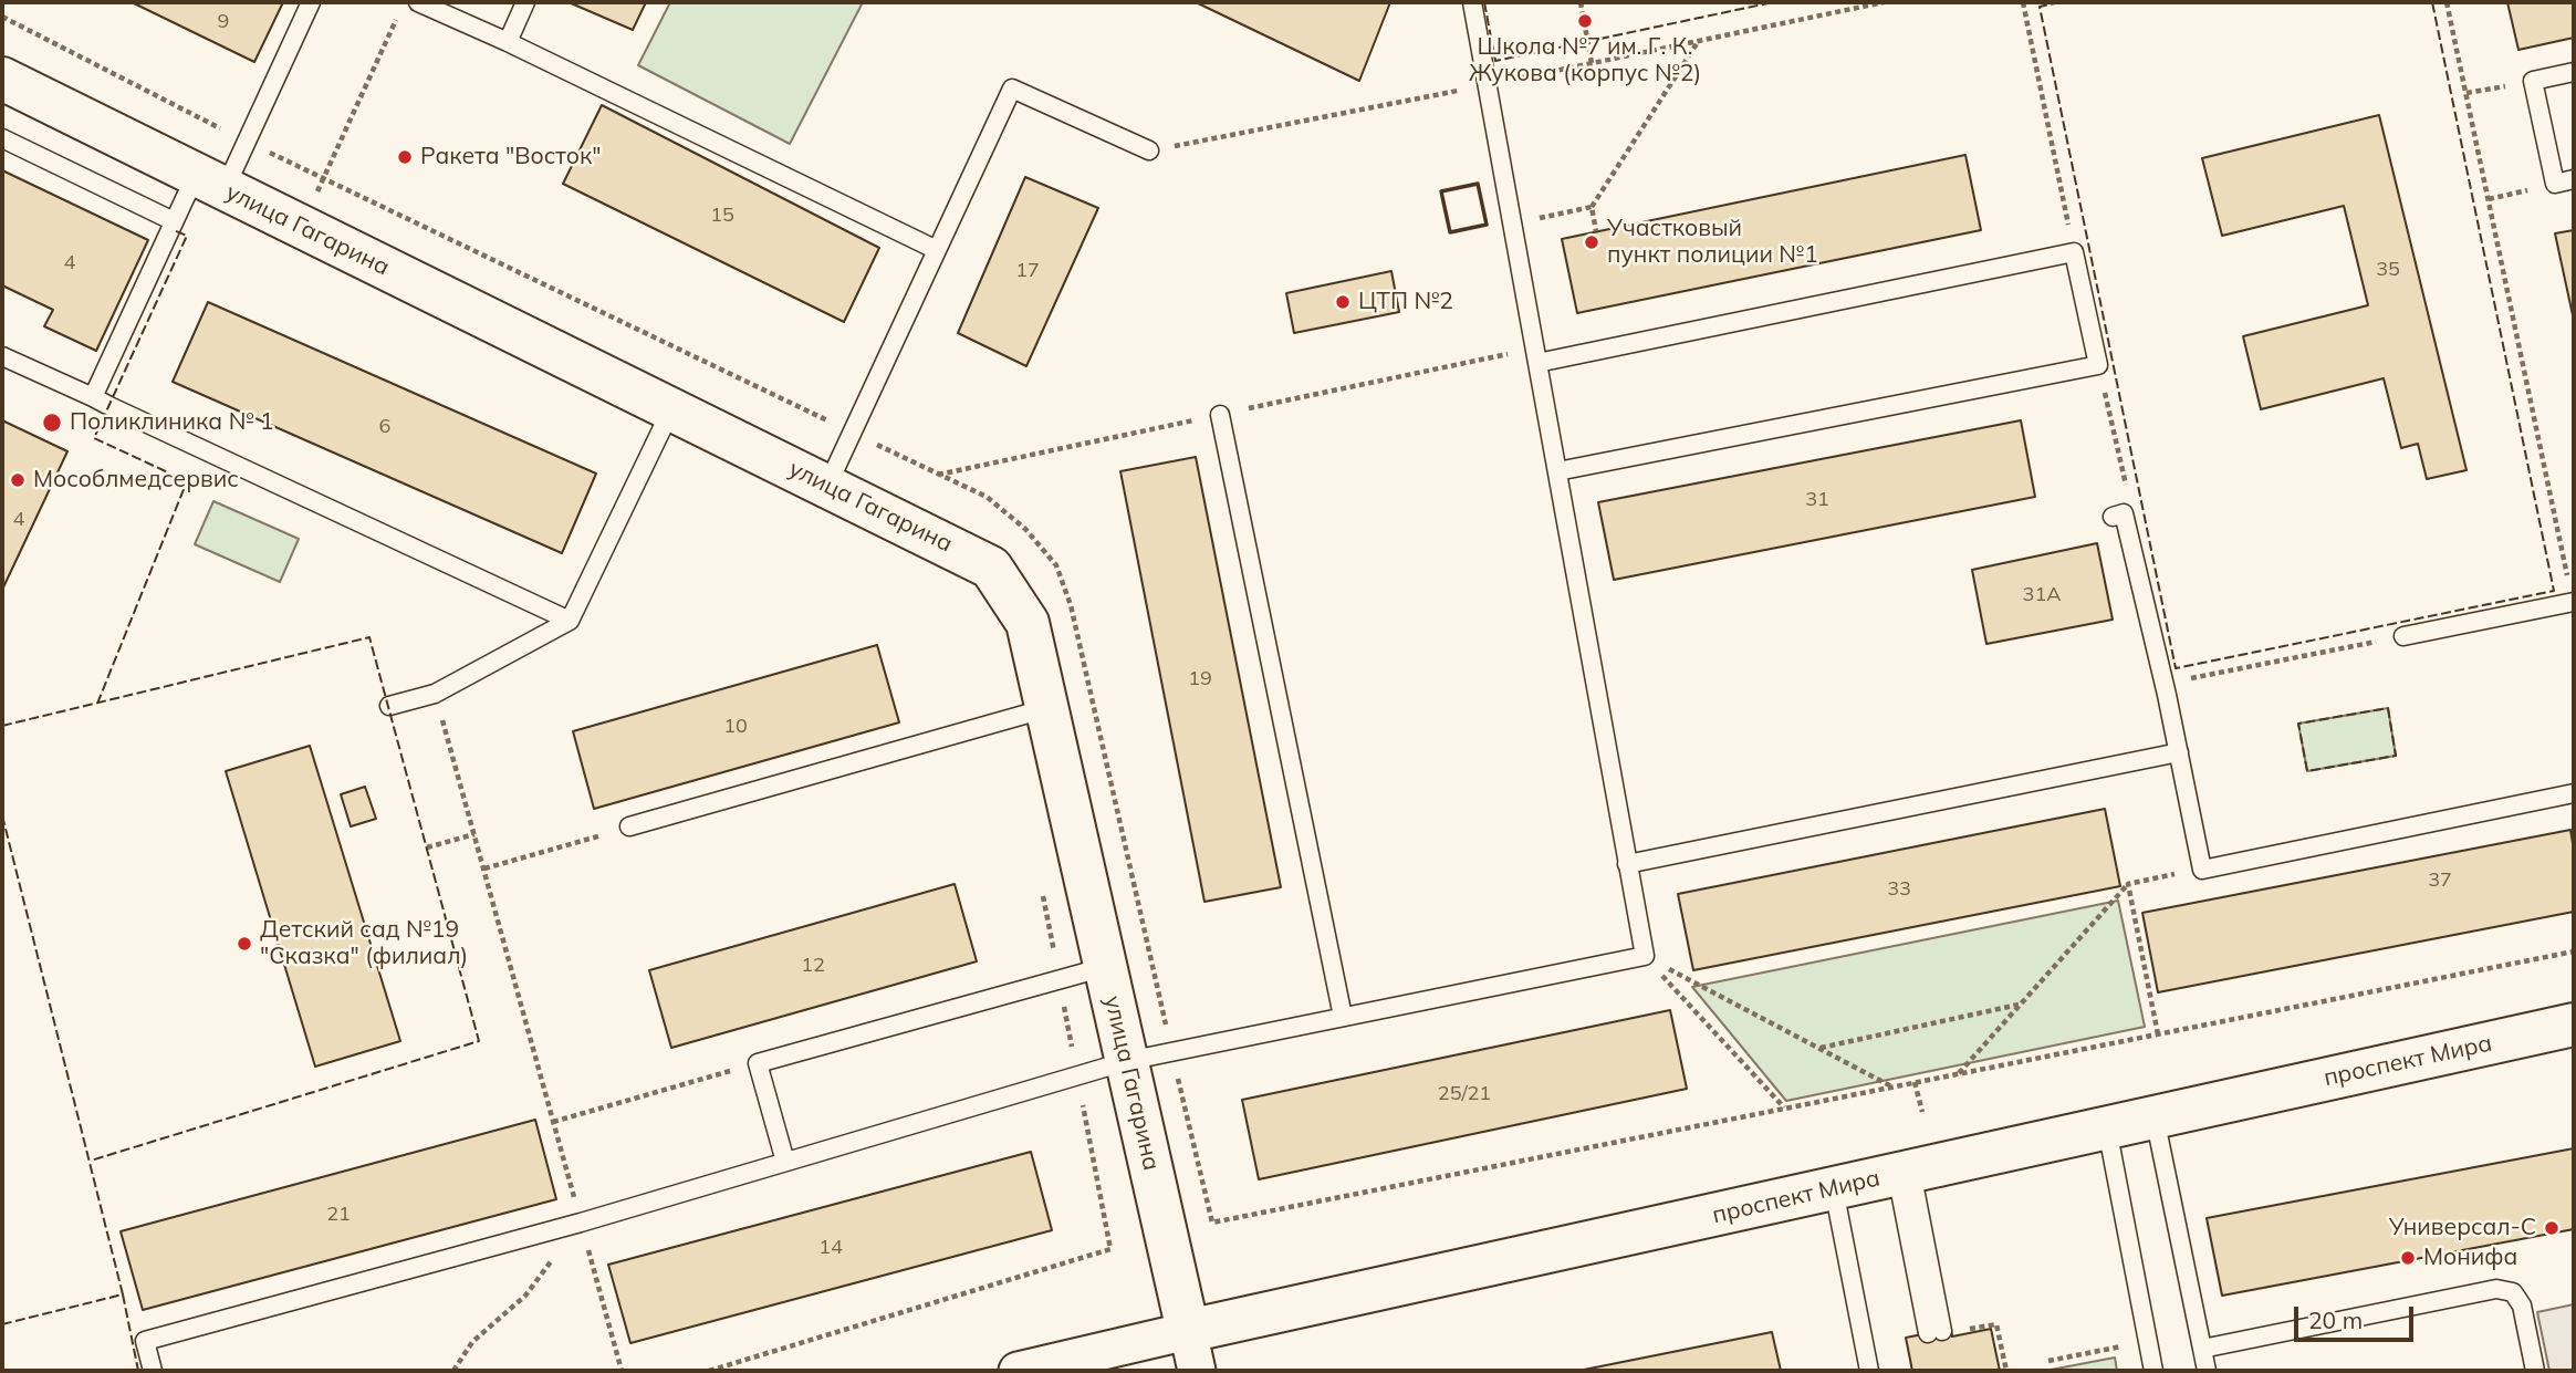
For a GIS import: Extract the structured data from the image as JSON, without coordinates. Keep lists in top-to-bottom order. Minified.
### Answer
{"streets":{"street":["улица Гагарина","проспект Мира"]},"crossings":[["улица Гагарина","проспект Мира"]],"places":["Школа №7 им. Г. К. Жукова (корпус №2)","Ракета \"Восток\"","Участковый пункт полиции №1","ЦТП №2","Поликлиника № 1","Мособлмедсервис","Детский сад №19 \"Сказка\" (филиал)","Универсал-С","Монифа"],"house_numbers":["9","15","4","35","17","6","31","4","31А","19","10","37","33","12","25/21","21","14"],"scale_bar":"20 m"}
